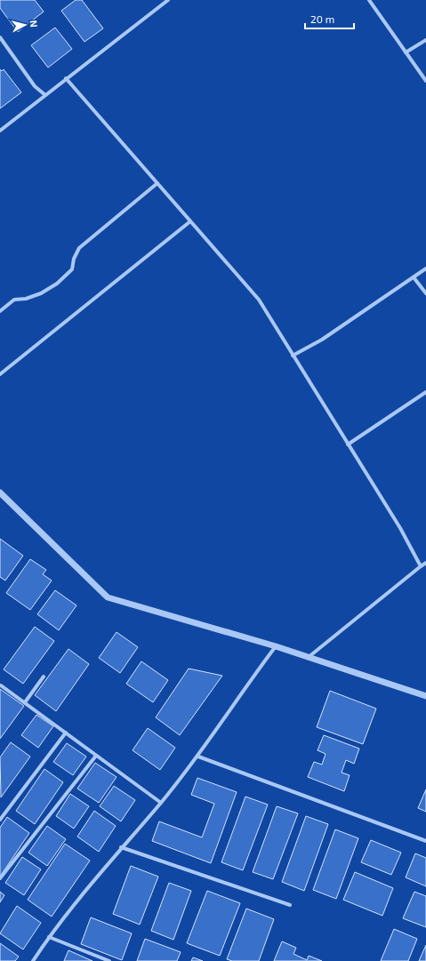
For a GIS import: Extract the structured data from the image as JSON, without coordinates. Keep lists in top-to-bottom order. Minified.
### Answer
{"scale_bar":"20 m","north":"right"}
